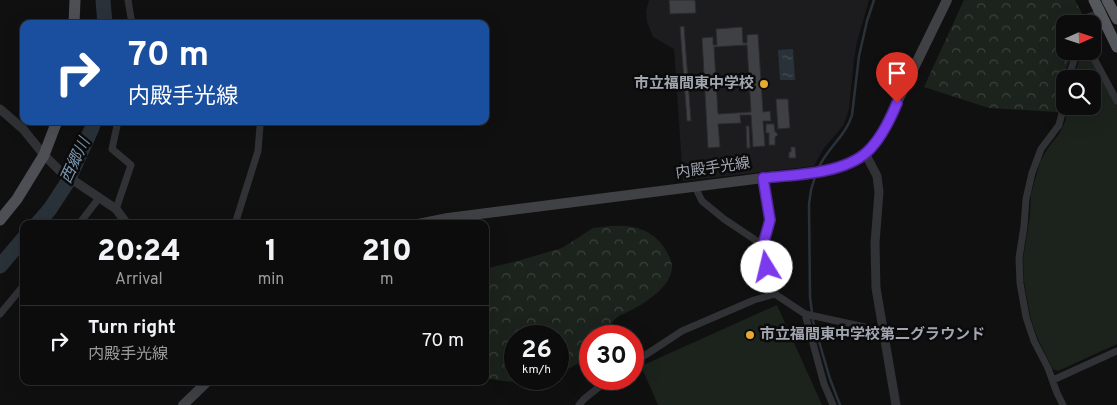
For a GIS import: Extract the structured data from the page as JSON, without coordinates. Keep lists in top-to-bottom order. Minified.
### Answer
{"streets":{"main road":["内殿手光線"]},"water":["西郷川"],"places":["市立福間東中学校","市立福間東中学校第二グラウンド"],"north":"right","page":{"turn":["70 m","内殿手光線"],"eta":["20:24","Arrival","1","min","210","m"],"list":[{"name":"Turn right","note":"内殿手光線","value":"70 m"}],"speed":"26 km/h","limit":"30"}}
